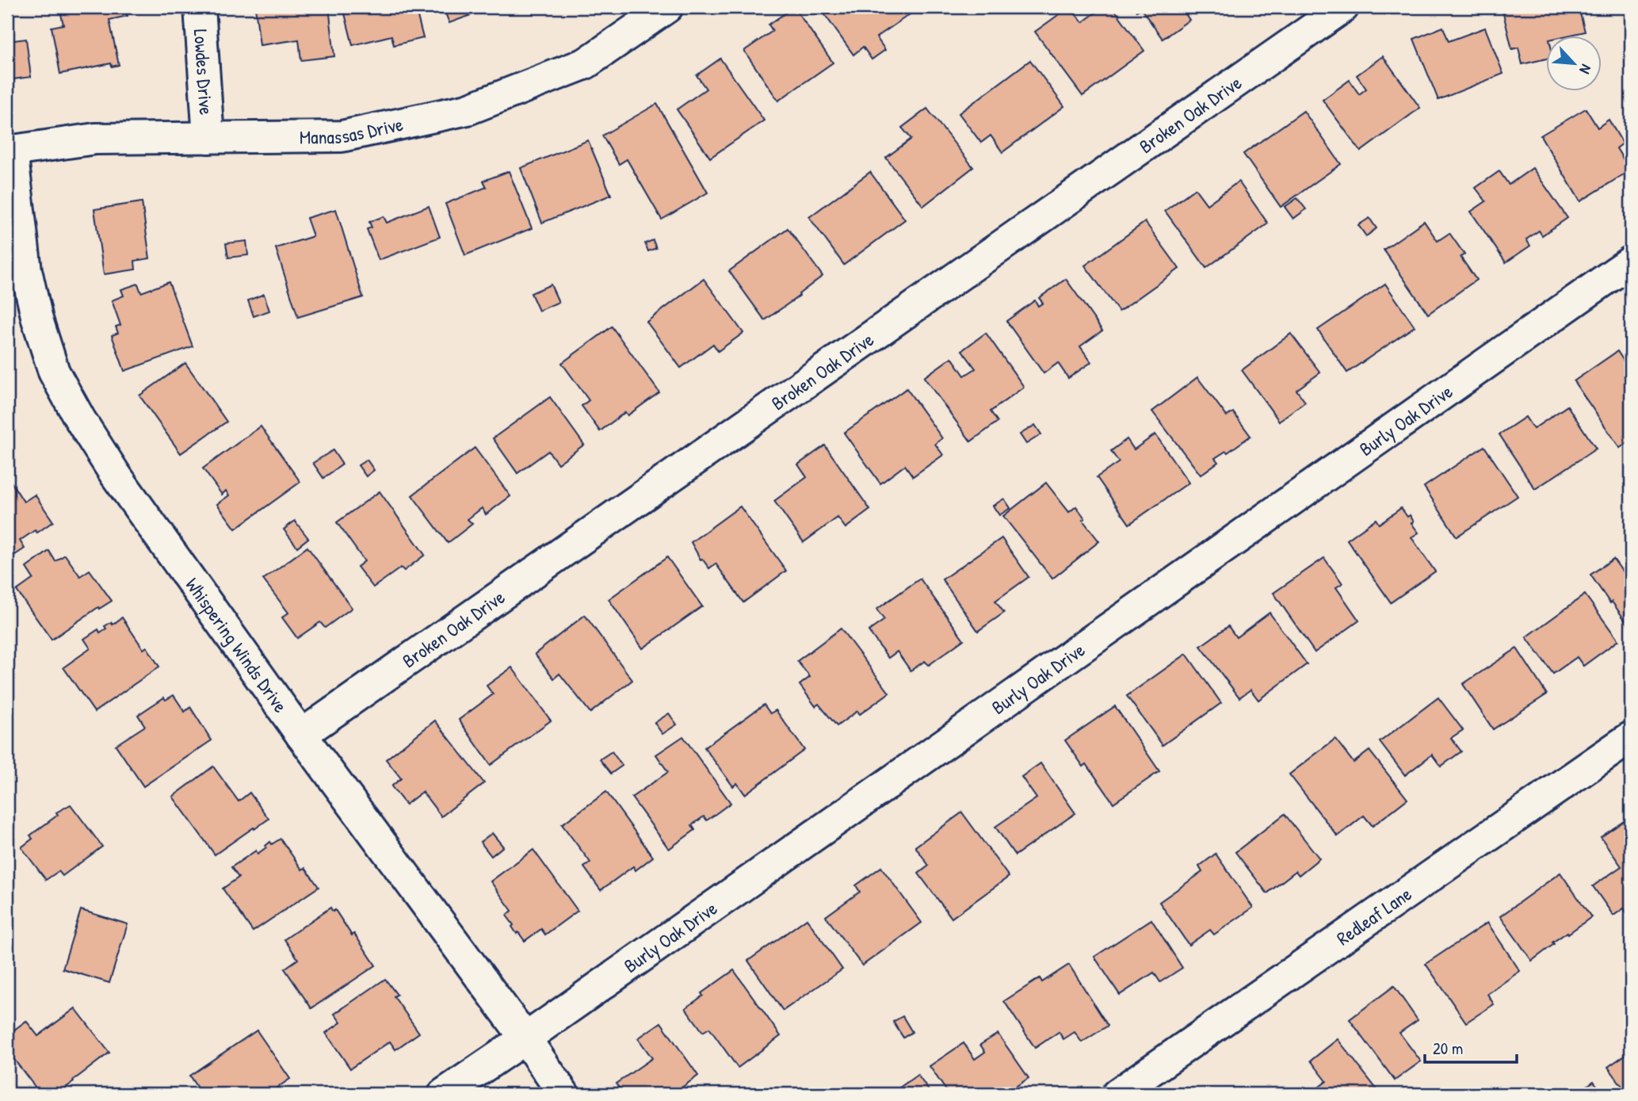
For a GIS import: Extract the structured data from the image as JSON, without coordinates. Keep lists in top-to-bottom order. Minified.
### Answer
{"streets":{"street":["Lowdes Drive","Broken Oak Drive","Manassas Drive","Burly Oak Drive","Whispering Winds Drive","Redleaf Lane"]},"crossings":[["Lowdes Drive","Manassas Drive"],["Broken Oak Drive","Whispering Winds Drive"],["Manassas Drive","Whispering Winds Drive"],["Burly Oak Drive","Whispering Winds Drive"]],"scale_bar":"20 m","north":"bottom right"}
